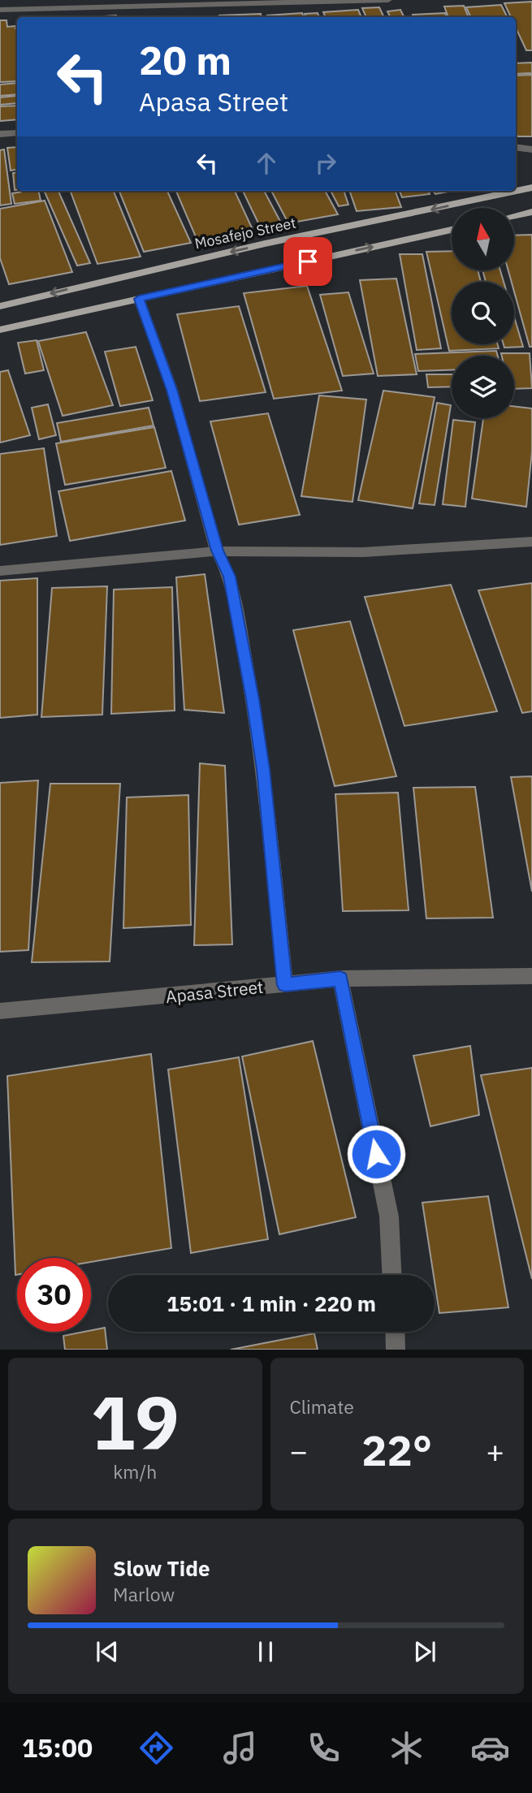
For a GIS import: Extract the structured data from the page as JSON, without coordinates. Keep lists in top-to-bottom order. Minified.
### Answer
{"streets":{"main road":["Mosafejo Street"],"street":["Apasa Street"]},"north":"top","page":{"turn":["20 m","Apasa Street"],"limit":"30","trip":"15:01 · 1 min · 220 m","tile":[["19","km/h"],"Climate"],"heat":["−","22°","+"],"song":["Slow Tide","Marlow"],"tabs":"15:00"}}
